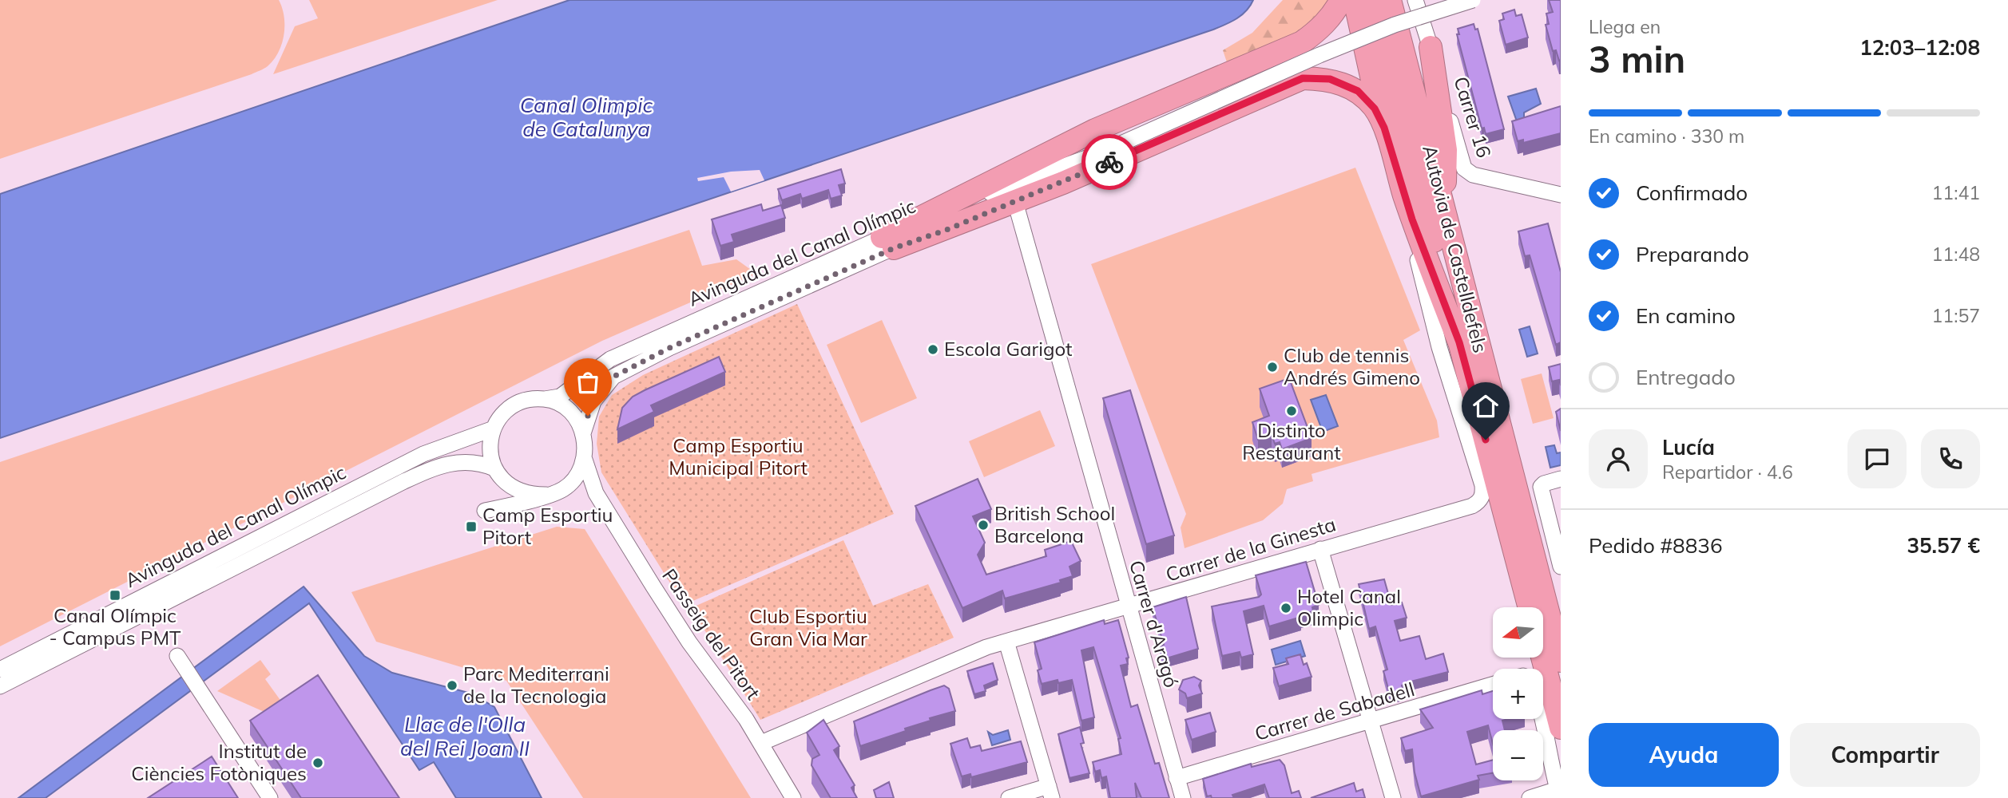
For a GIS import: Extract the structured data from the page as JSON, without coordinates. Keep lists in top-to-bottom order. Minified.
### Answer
{"streets":{"highway":["Autovia de Castelldefels"],"street":["Carrer 16","Avinguda del Canal Olímpic","Carrer de la Ginesta","Carrer d'Aragó","Passeig del Pitort","Carrer de Sabadell"]},"crossings":[["Avinguda del Canal Olímpic","Passeig del Pitort"],["Carrer de la Ginesta","Carrer d'Aragó"],["Carrer de la Ginesta","Passeig del Pitort"],["Carrer d'Aragó","Carrer de Sabadell"]],"water":["Canal Olimpic de Catalunya","Llac de l'Olla del Rei Joan II"],"parks":["Camp Esportiu Municipal Pitort","Club Esportiu Gran Via Mar"],"places":{"other":["Escola Garigot","Club de tennis Andrés Gimeno","Distinto Restaurant","British School Barcelona","Hotel Canal Olimpic","Parc Mediterrani de la Tecnologia","Institut de Ciències Fotòniques"],"transit":["Camp Esportiu Pitort","Canal Olímpic - Campus PMT"]},"north":"left","page":{"heading":["3 min","Llega en","12:03–12:08"],"panel":["Lucía","Repartidor · 4.6","Pedido #8836","35.57 €"],"bar":"En camino · 330 m","list":[["Confirmado","11:41"],["Preparando","11:48"],["En camino","11:57"],"Entregado"],"map_buttons":["+","−"],"buttons":["Ayuda","Compartir"]}}
